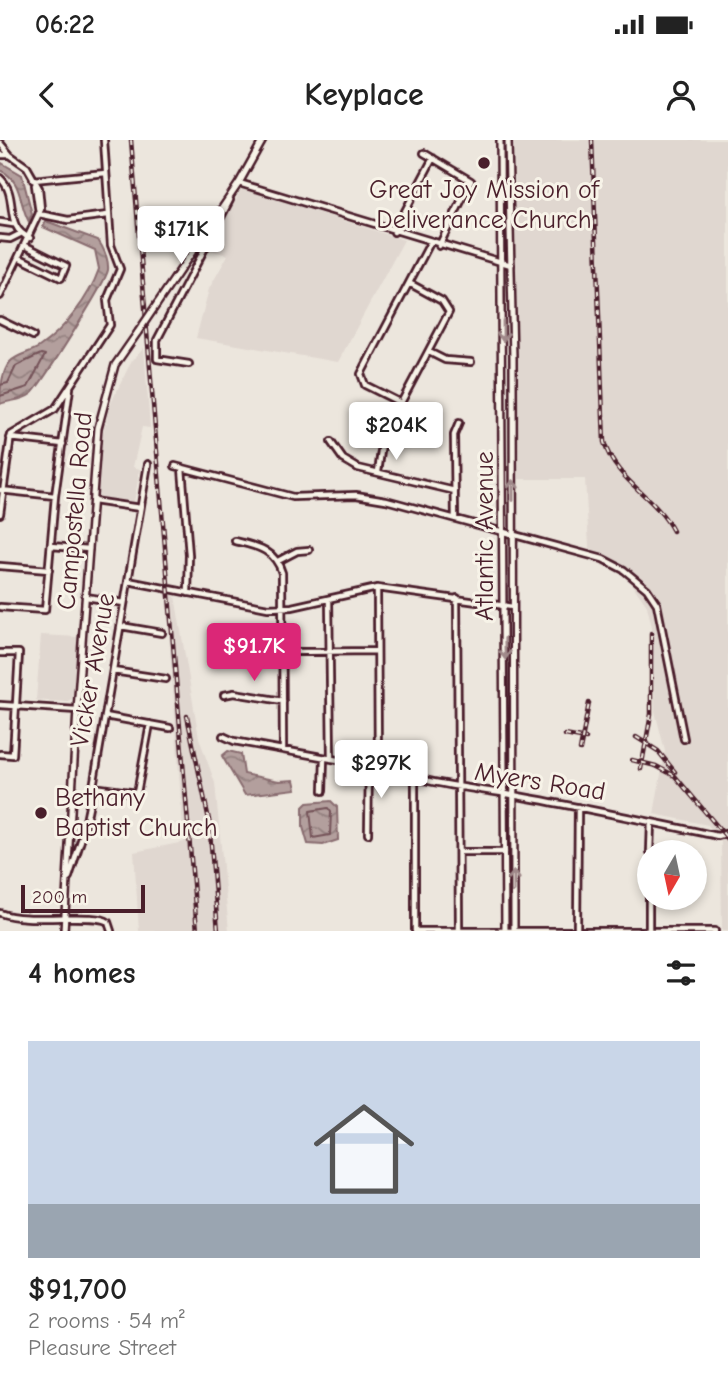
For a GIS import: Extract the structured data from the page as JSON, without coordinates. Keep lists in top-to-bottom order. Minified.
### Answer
{"streets":{"main road":["Campostella Road","Atlantic Avenue"],"street":["Vicker Avenue","Myers Road"]},"crossings":[["Campostella Road","Vicker Avenue"],["Atlantic Avenue","Myers Road"]],"places":["Great Joy Mission of Deliverance Church","Bethany Baptist Church"],"scale_bar":"200 m","north":"bottom","page":{"status":"06:22","header":"Keyplace","price":["$171K","$204K","$91.7K","$297K"],"scale":"200 m","heading":"4 homes","list":[{"name":"$91,700","note":"2 rooms · 54 m² · Pleasure Street"}]}}
